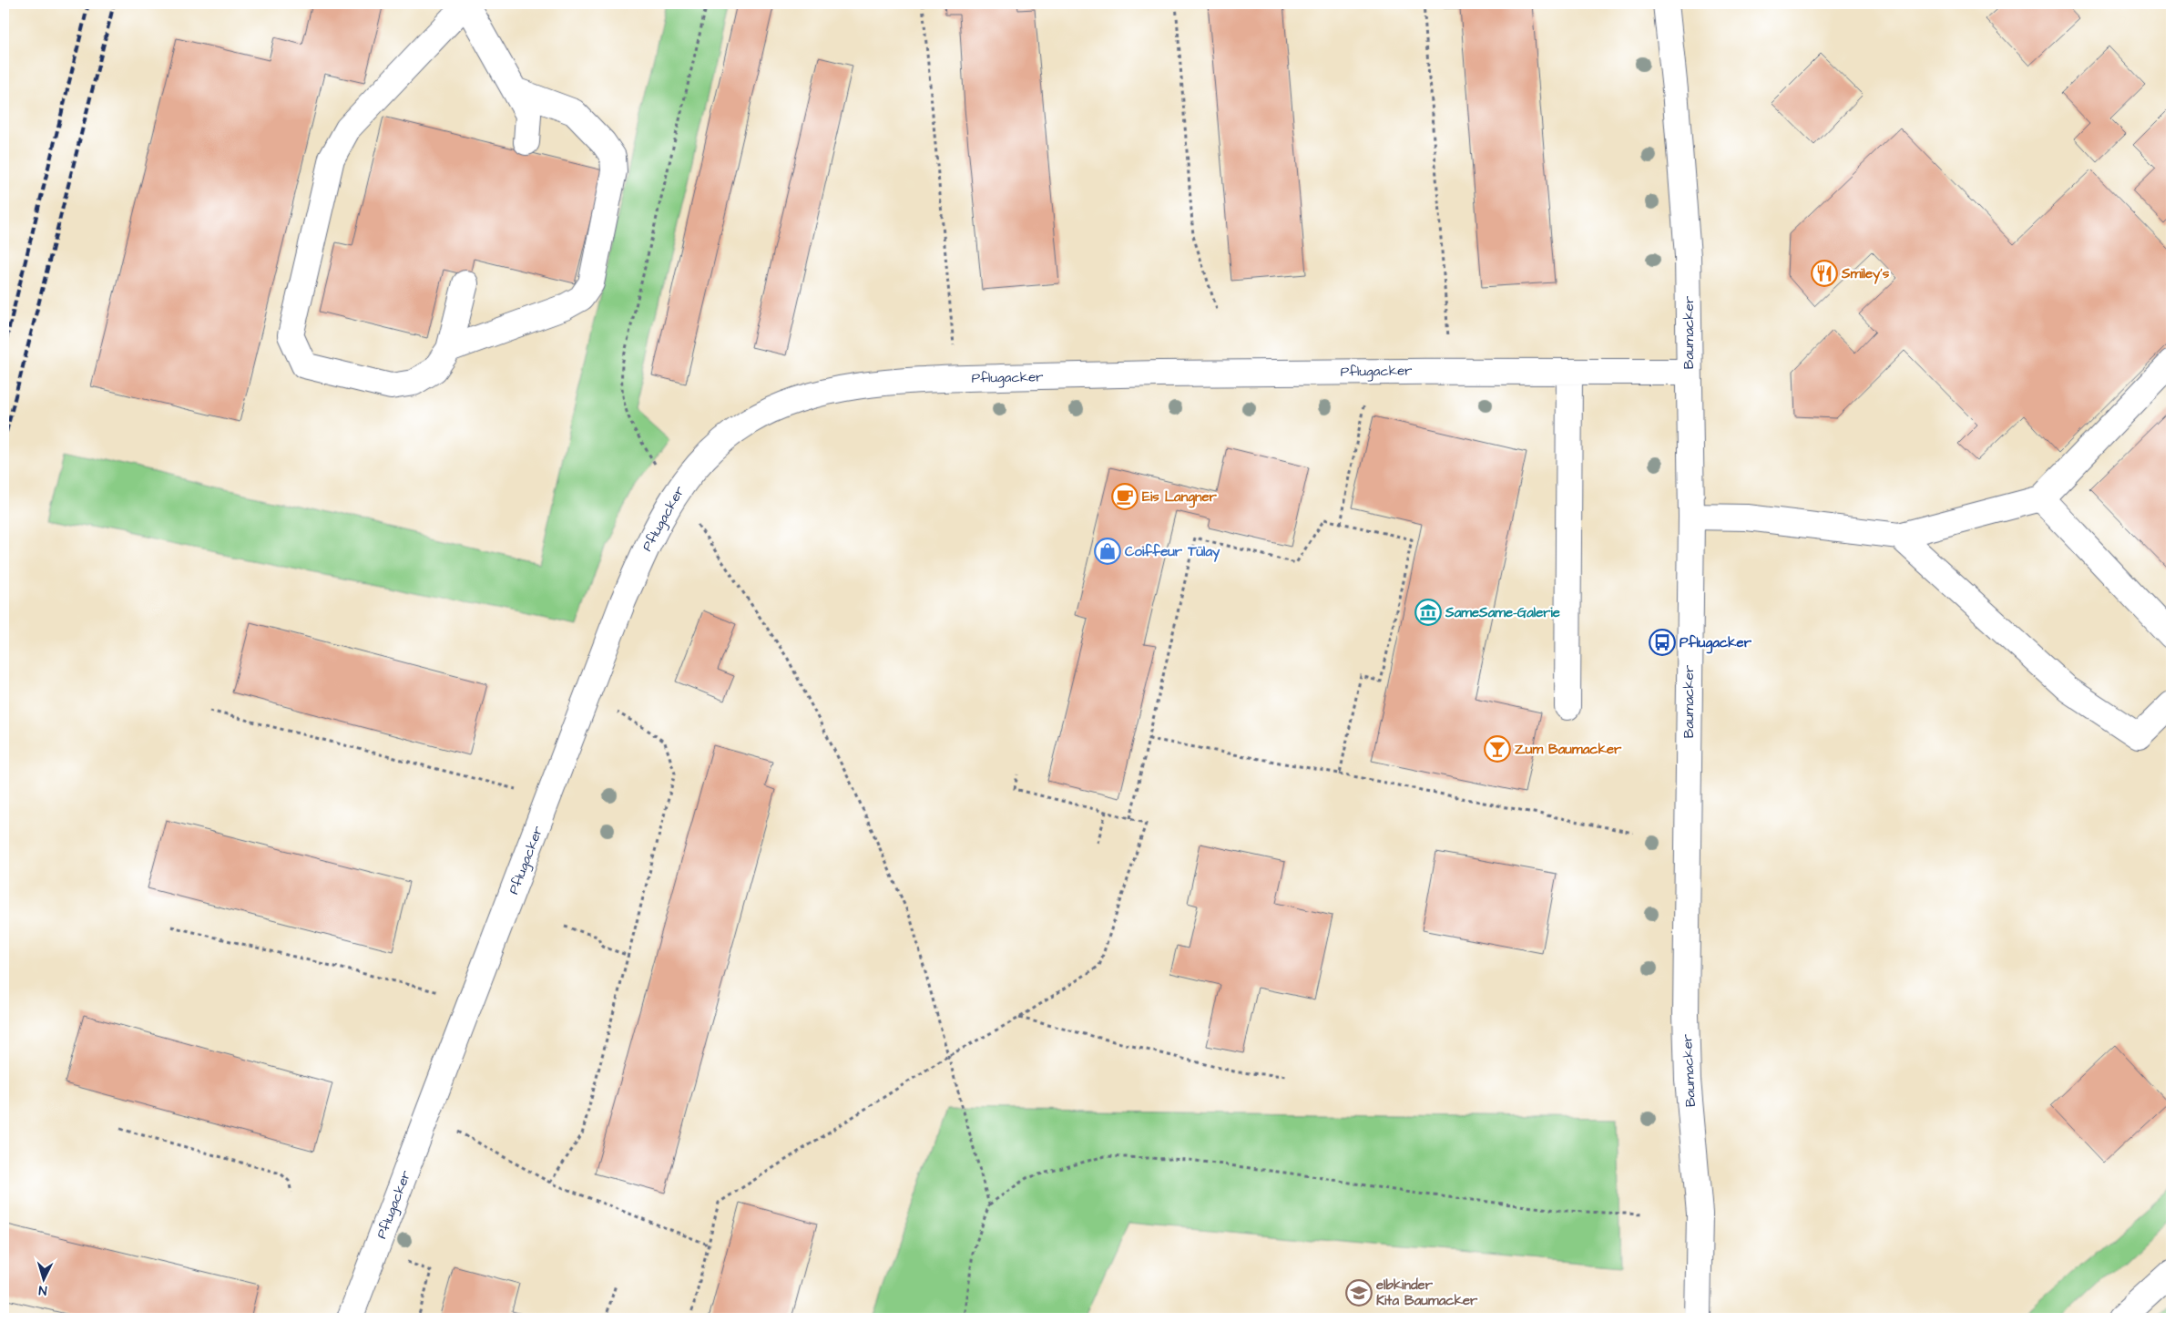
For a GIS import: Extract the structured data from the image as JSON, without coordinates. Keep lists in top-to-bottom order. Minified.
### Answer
{"streets":{"street":["Baumacker","Pflugacker"]},"crossings":[["Baumacker","Pflugacker"]],"places":{"restaurant":["Smiley's"],"cafe":["Eis Langner"],"shop":["Coiffeur Tülay"],"museum":["SameSame-Galerie"],"bus stop":["Pflugacker"],"bar":["Zum Baumacker"],"school or university":["elbkinder Kita Baumacker"]},"north":"bottom"}
